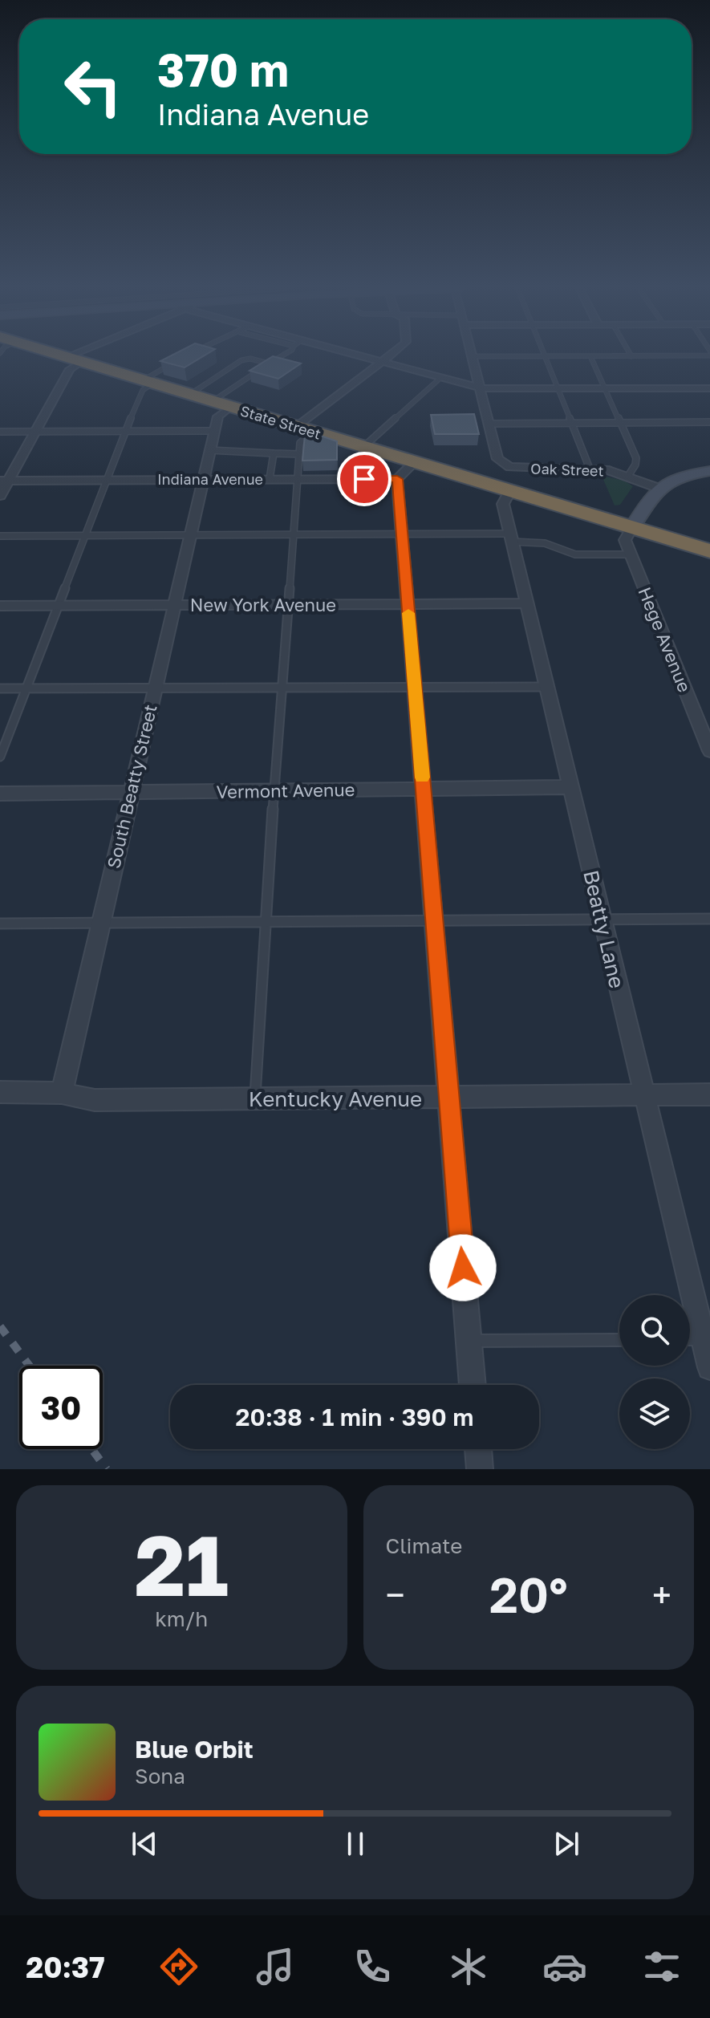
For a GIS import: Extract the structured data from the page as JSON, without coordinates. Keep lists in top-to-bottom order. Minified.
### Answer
{"streets":{"highway":["State Street"],"street":["Oak Street","Indiana Avenue","New York Avenue","Hege Avenue","South Beatty Street","Vermont Avenue","Beatty Lane","Kentucky Avenue"]},"crossings":[["State Street","Hege Avenue"],["State Street","South Beatty Street"],["State Street","Beatty Lane"],["Indiana Avenue","South Beatty Street"],["New York Avenue","South Beatty Street"],["New York Avenue","Beatty Lane"],["South Beatty Street","Vermont Avenue"],["South Beatty Street","Kentucky Avenue"],["Vermont Avenue","Beatty Lane"],["Beatty Lane","Kentucky Avenue"]],"page":{"turn":["370 m","Indiana Avenue"],"limit":"30","trip":"20:38 · 1 min · 390 m","tile":[["21","km/h"],"Climate"],"heat":["−","20°","+"],"song":["Blue Orbit","Sona"],"tabs":"20:37"}}
